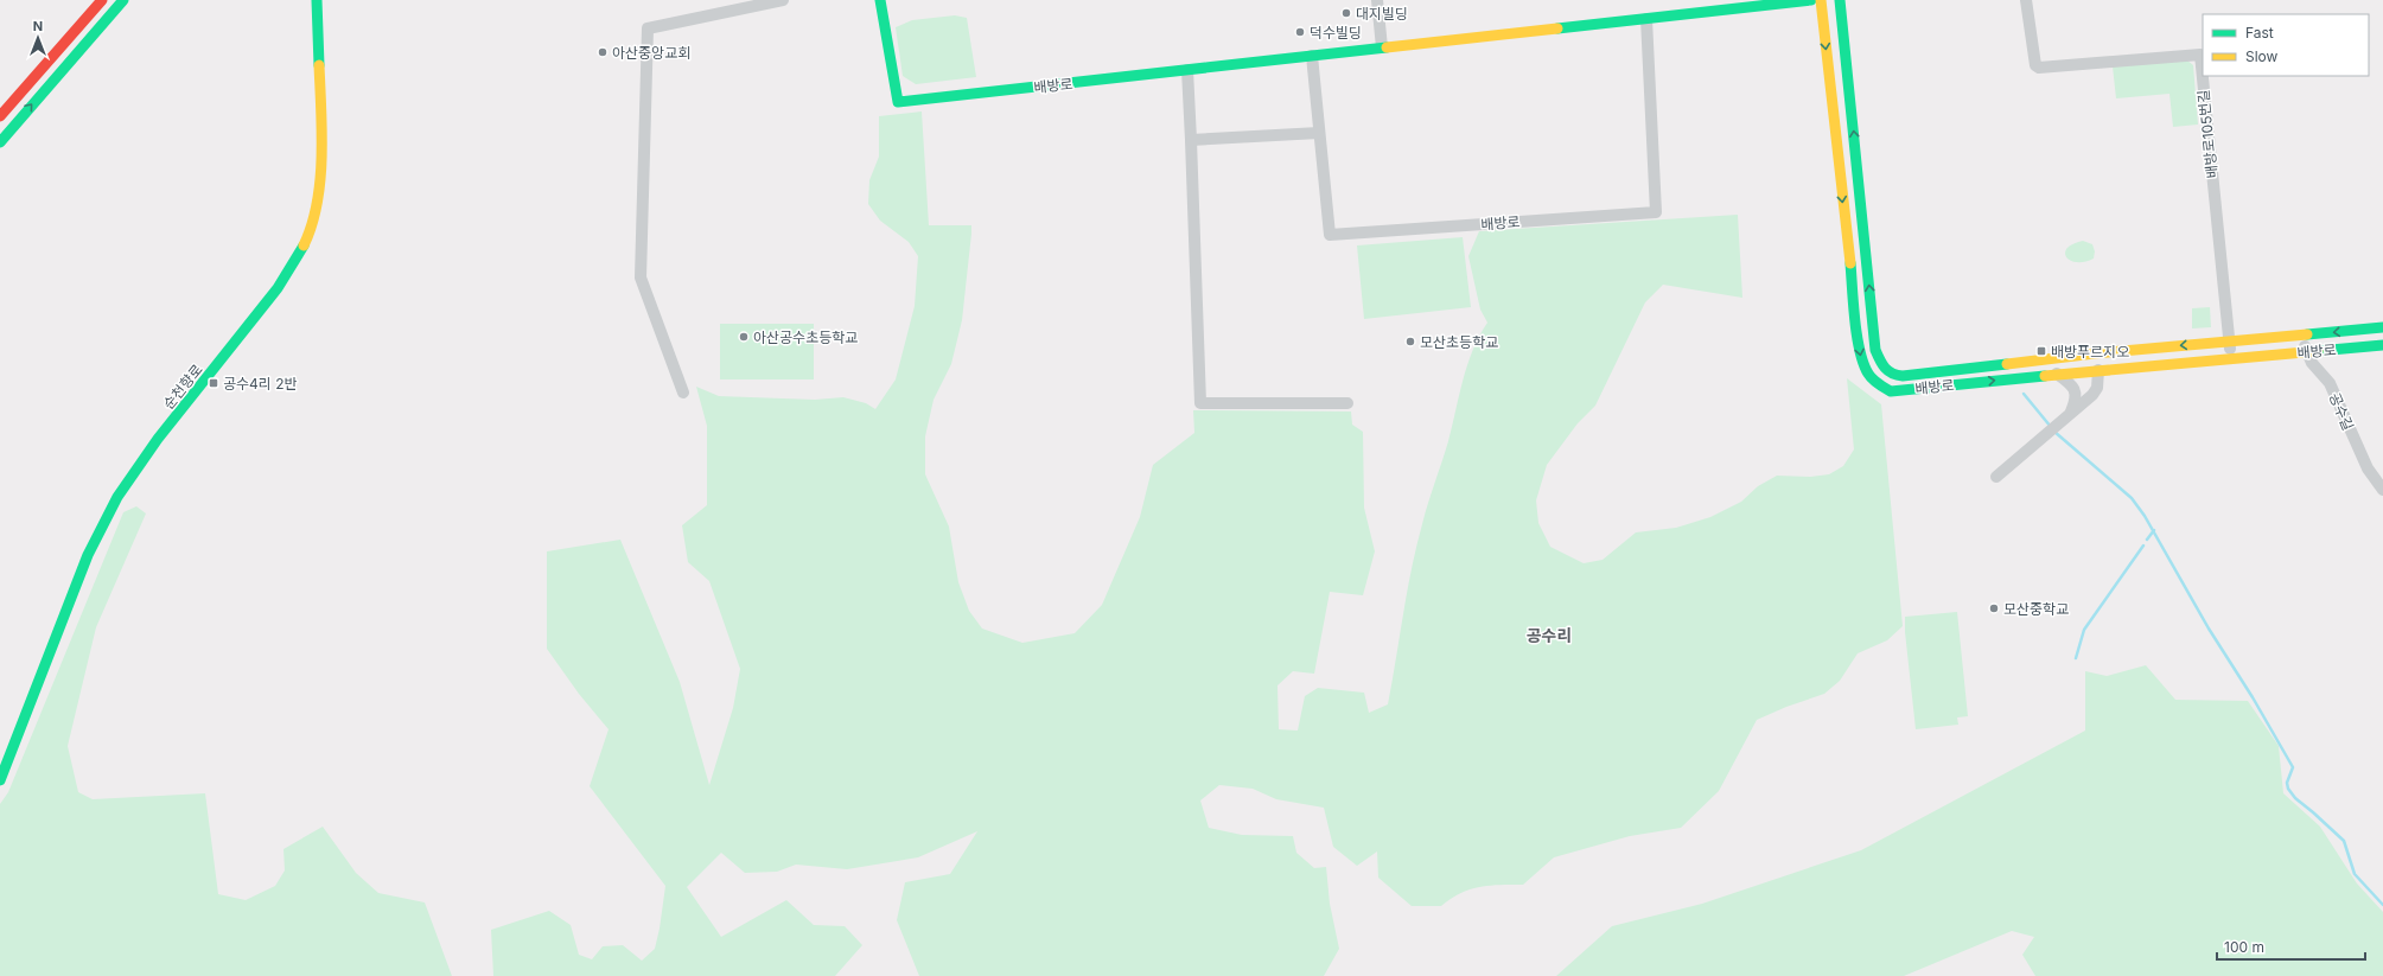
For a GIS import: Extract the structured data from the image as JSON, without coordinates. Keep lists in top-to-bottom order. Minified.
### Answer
{"streets":{"main road":["배방로","순천향로"],"street":["배방로105번길","공수길"]},"crossings":[["배방로","배방로105번길"],["배방로","공수길"]],"districts":["공수리"],"places":{"other":["대지빌딩","덕수빌딩","아산중앙교회","아산공수초등학교","모산초등학교","모산중학교"],"transit":["배방푸르지오","공수4리 2반"]},"legend":["Fast","Slow"],"scale_bar":"100 m","north":"top"}
